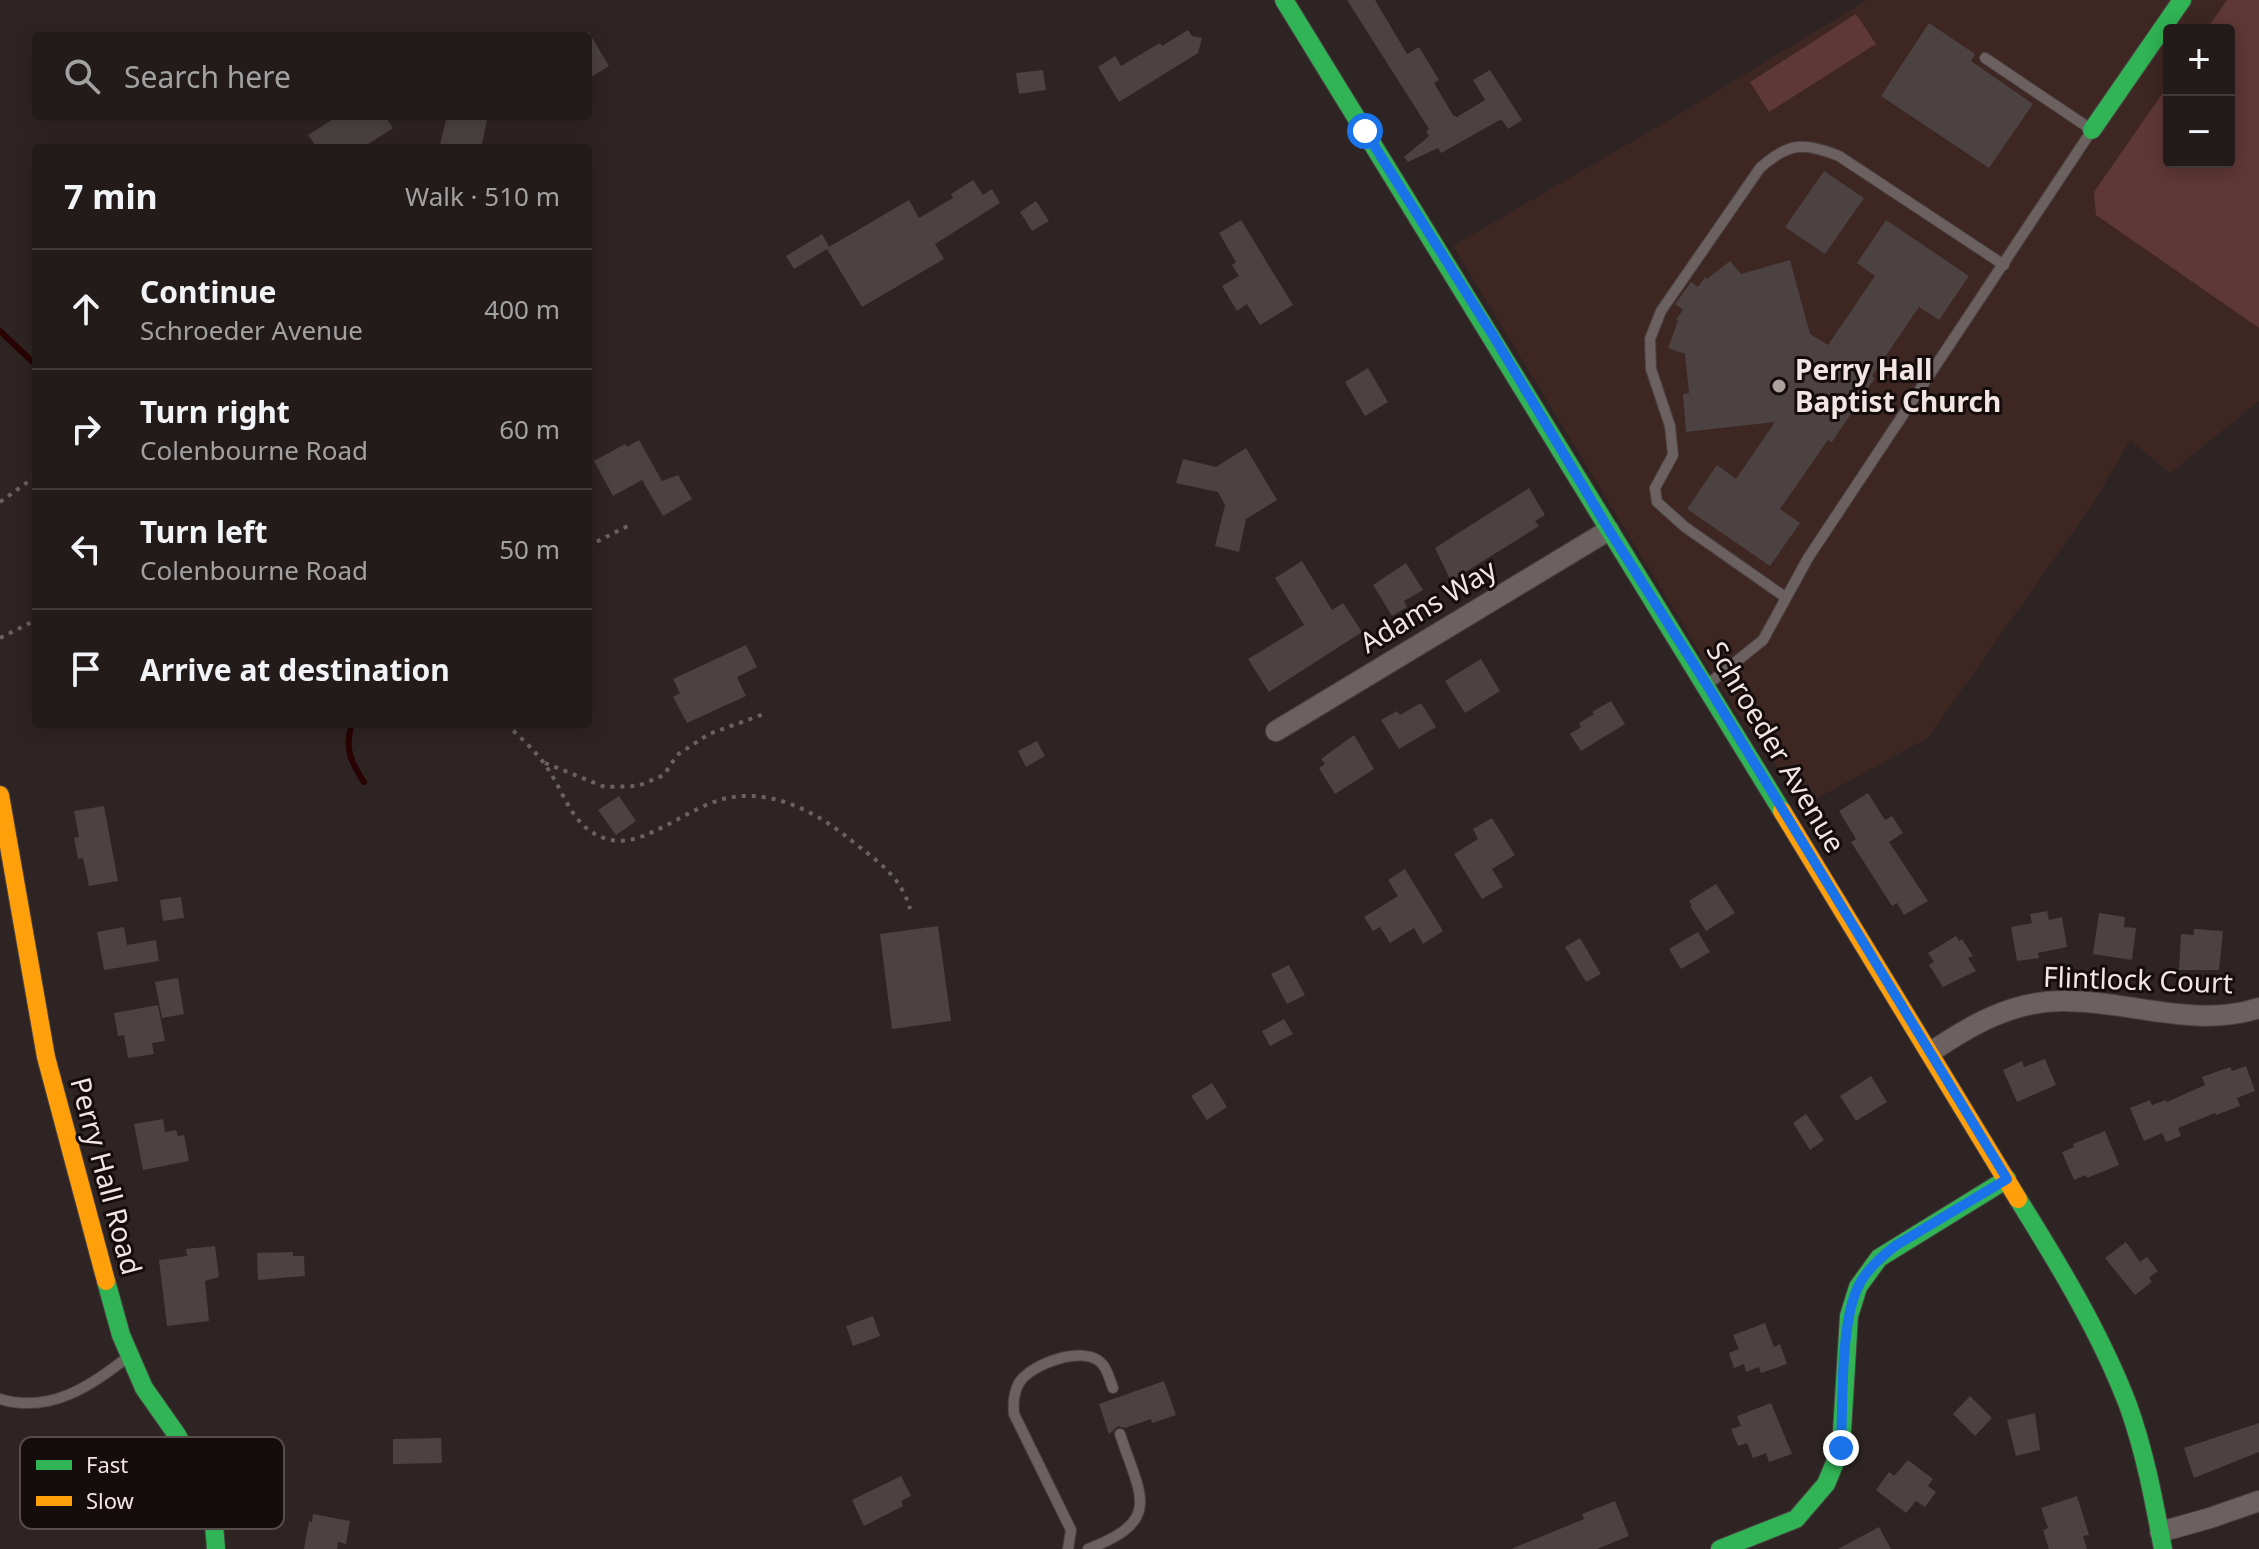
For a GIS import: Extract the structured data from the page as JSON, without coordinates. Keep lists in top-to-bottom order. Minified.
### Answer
{"streets":{"street":["Adams Way","Schroeder Avenue","Flintlock Court","Perry Hall Road"]},"crossings":[["Adams Way","Schroeder Avenue"],["Schroeder Avenue","Flintlock Court"]],"places":["Perry Hall Baptist Church"],"legend":["Fast","Slow"],"page":{"map_buttons":["+","−"],"search":"Search here","heading":["7 min","Walk · 510 m"],"list":[["Continue","Schroeder Avenue","400 m"],["Turn right","Colenbourne Road","60 m"],["Turn left","Colenbourne Road","50 m"],"Arrive at destination"]}}
